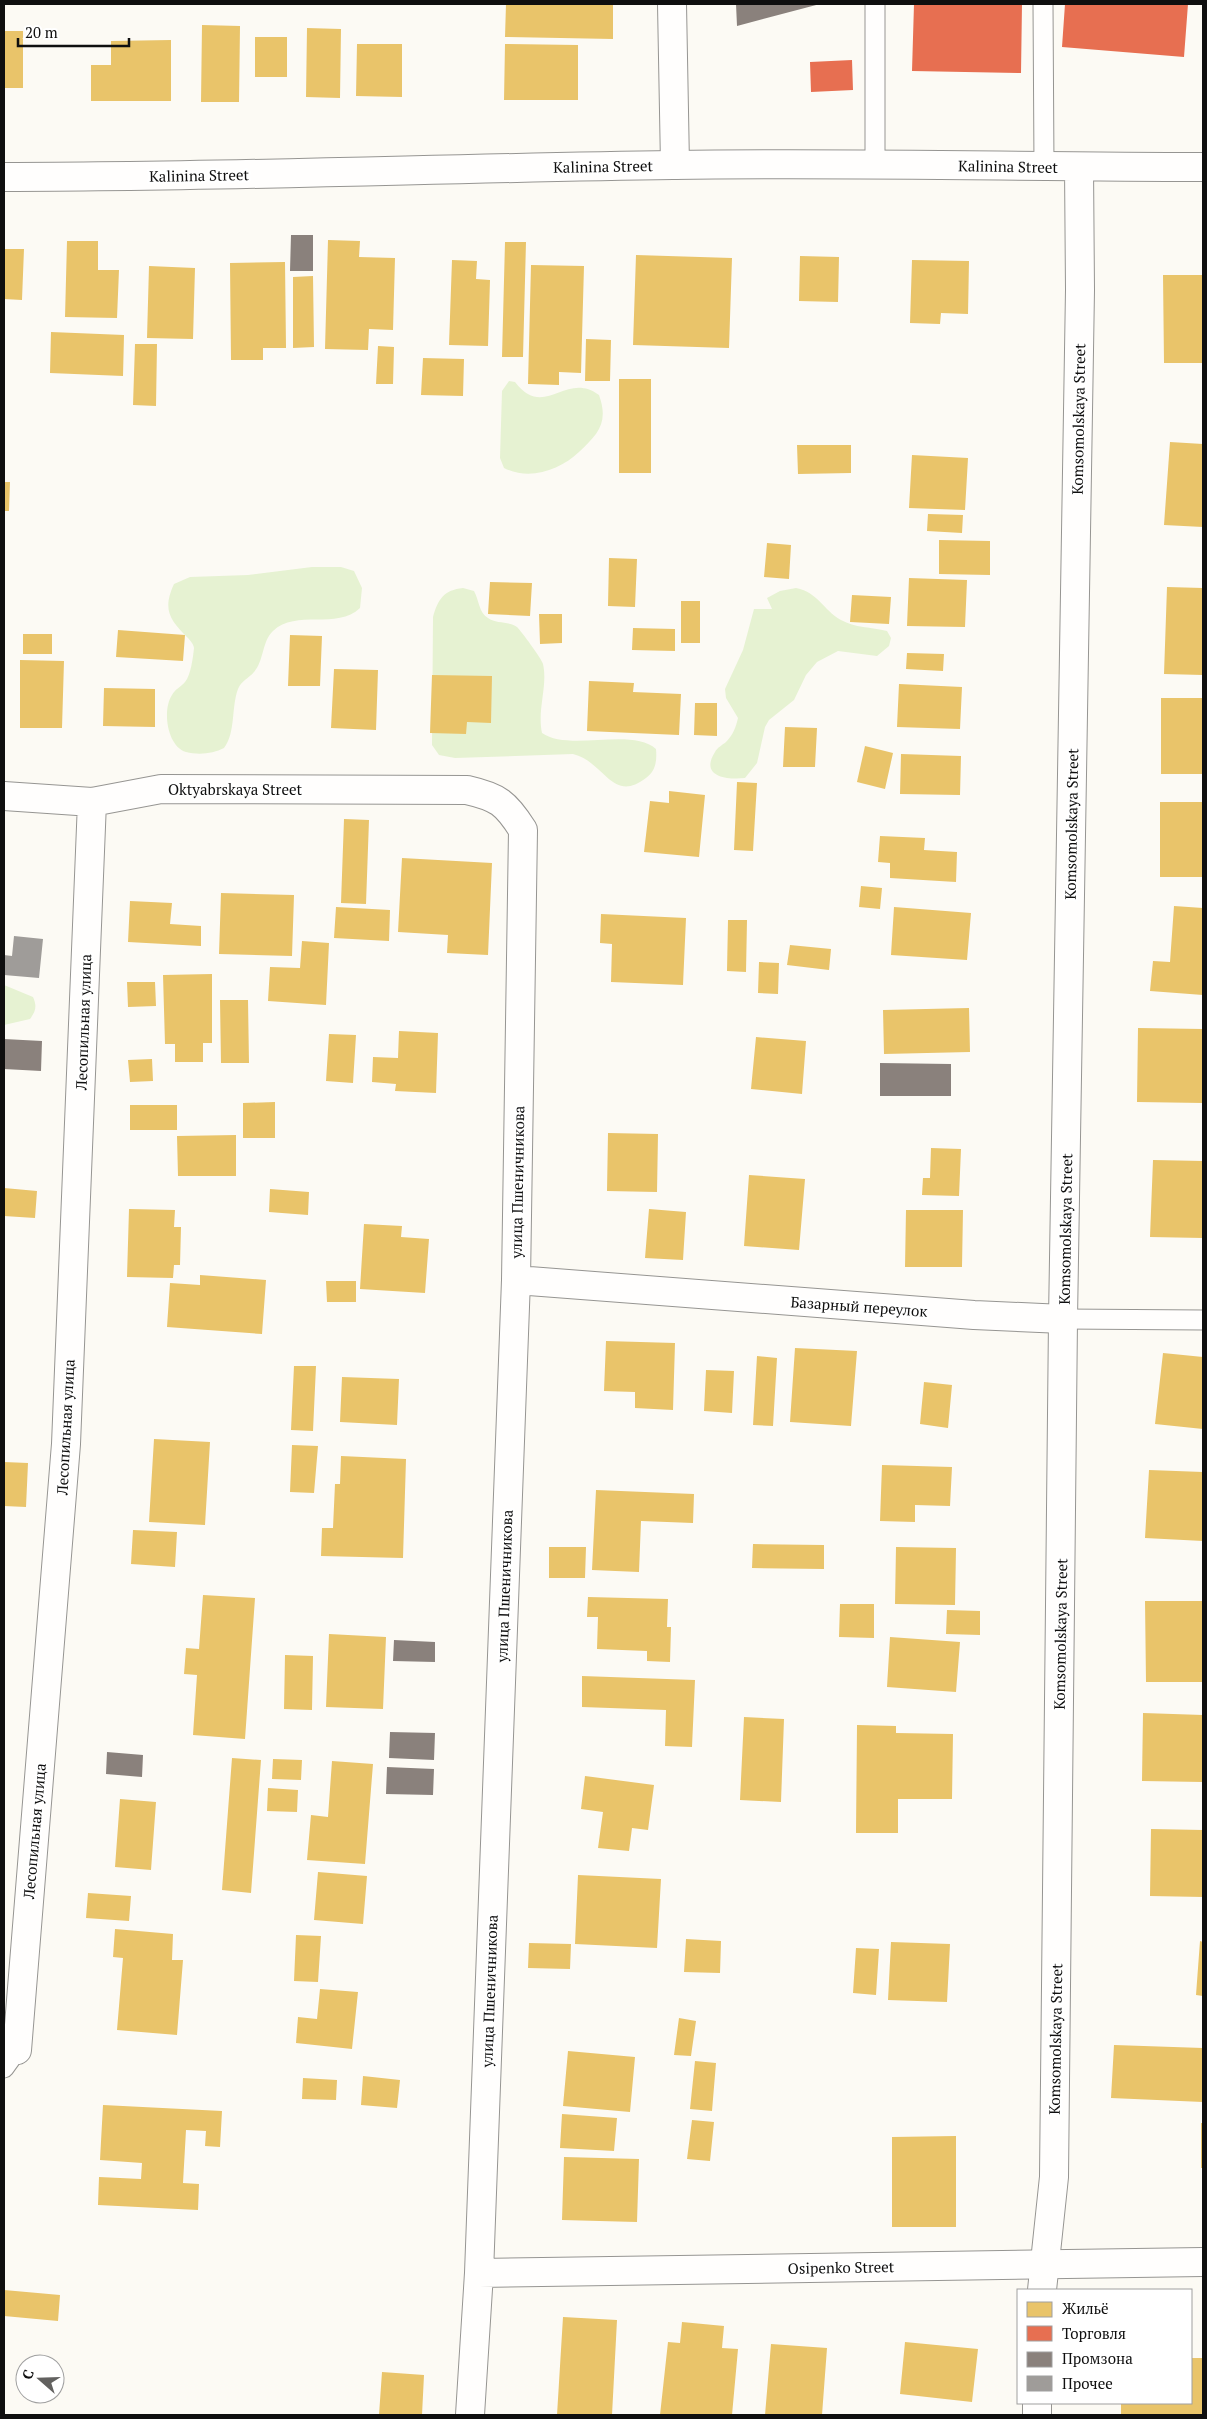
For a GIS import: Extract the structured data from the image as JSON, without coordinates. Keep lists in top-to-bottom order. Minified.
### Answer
{"streets":{"street":["Kalinina Street","Komsomolskaya Street","Oktyabrskaya Street","Лесопильная улица","улица Пшеничникова","Базарный переулок","Osipenko Street"]},"crossings":[["Kalinina Street","Komsomolskaya Street"],["Komsomolskaya Street","Базарный переулок"],["Komsomolskaya Street","Osipenko Street"],["Oktyabrskaya Street","Лесопильная улица"],["Oktyabrskaya Street","улица Пшеничникова"],["улица Пшеничникова","Базарный переулок"],["улица Пшеничникова","Osipenko Street"]],"legend":["Жильё","Торговля","Промзона","Прочее"],"scale_bar":"20 m","north":"left"}
